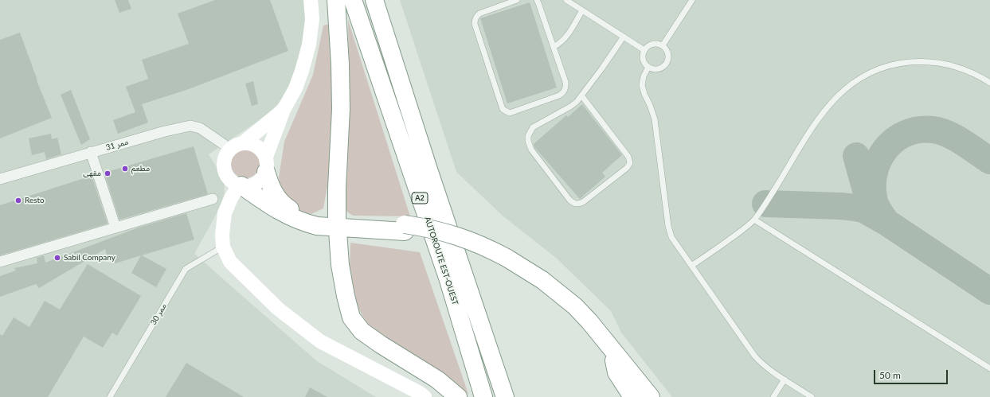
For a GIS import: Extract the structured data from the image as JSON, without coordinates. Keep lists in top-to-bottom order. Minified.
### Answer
{"streets":{"highway":["A2","AUTOROUTE EST-OUEST"],"street":["ممر 31"],"lane":["ممر 30"]},"places":["مطعم","مقهى","Resto","Sabil Company"],"scale_bar":"50 m"}
